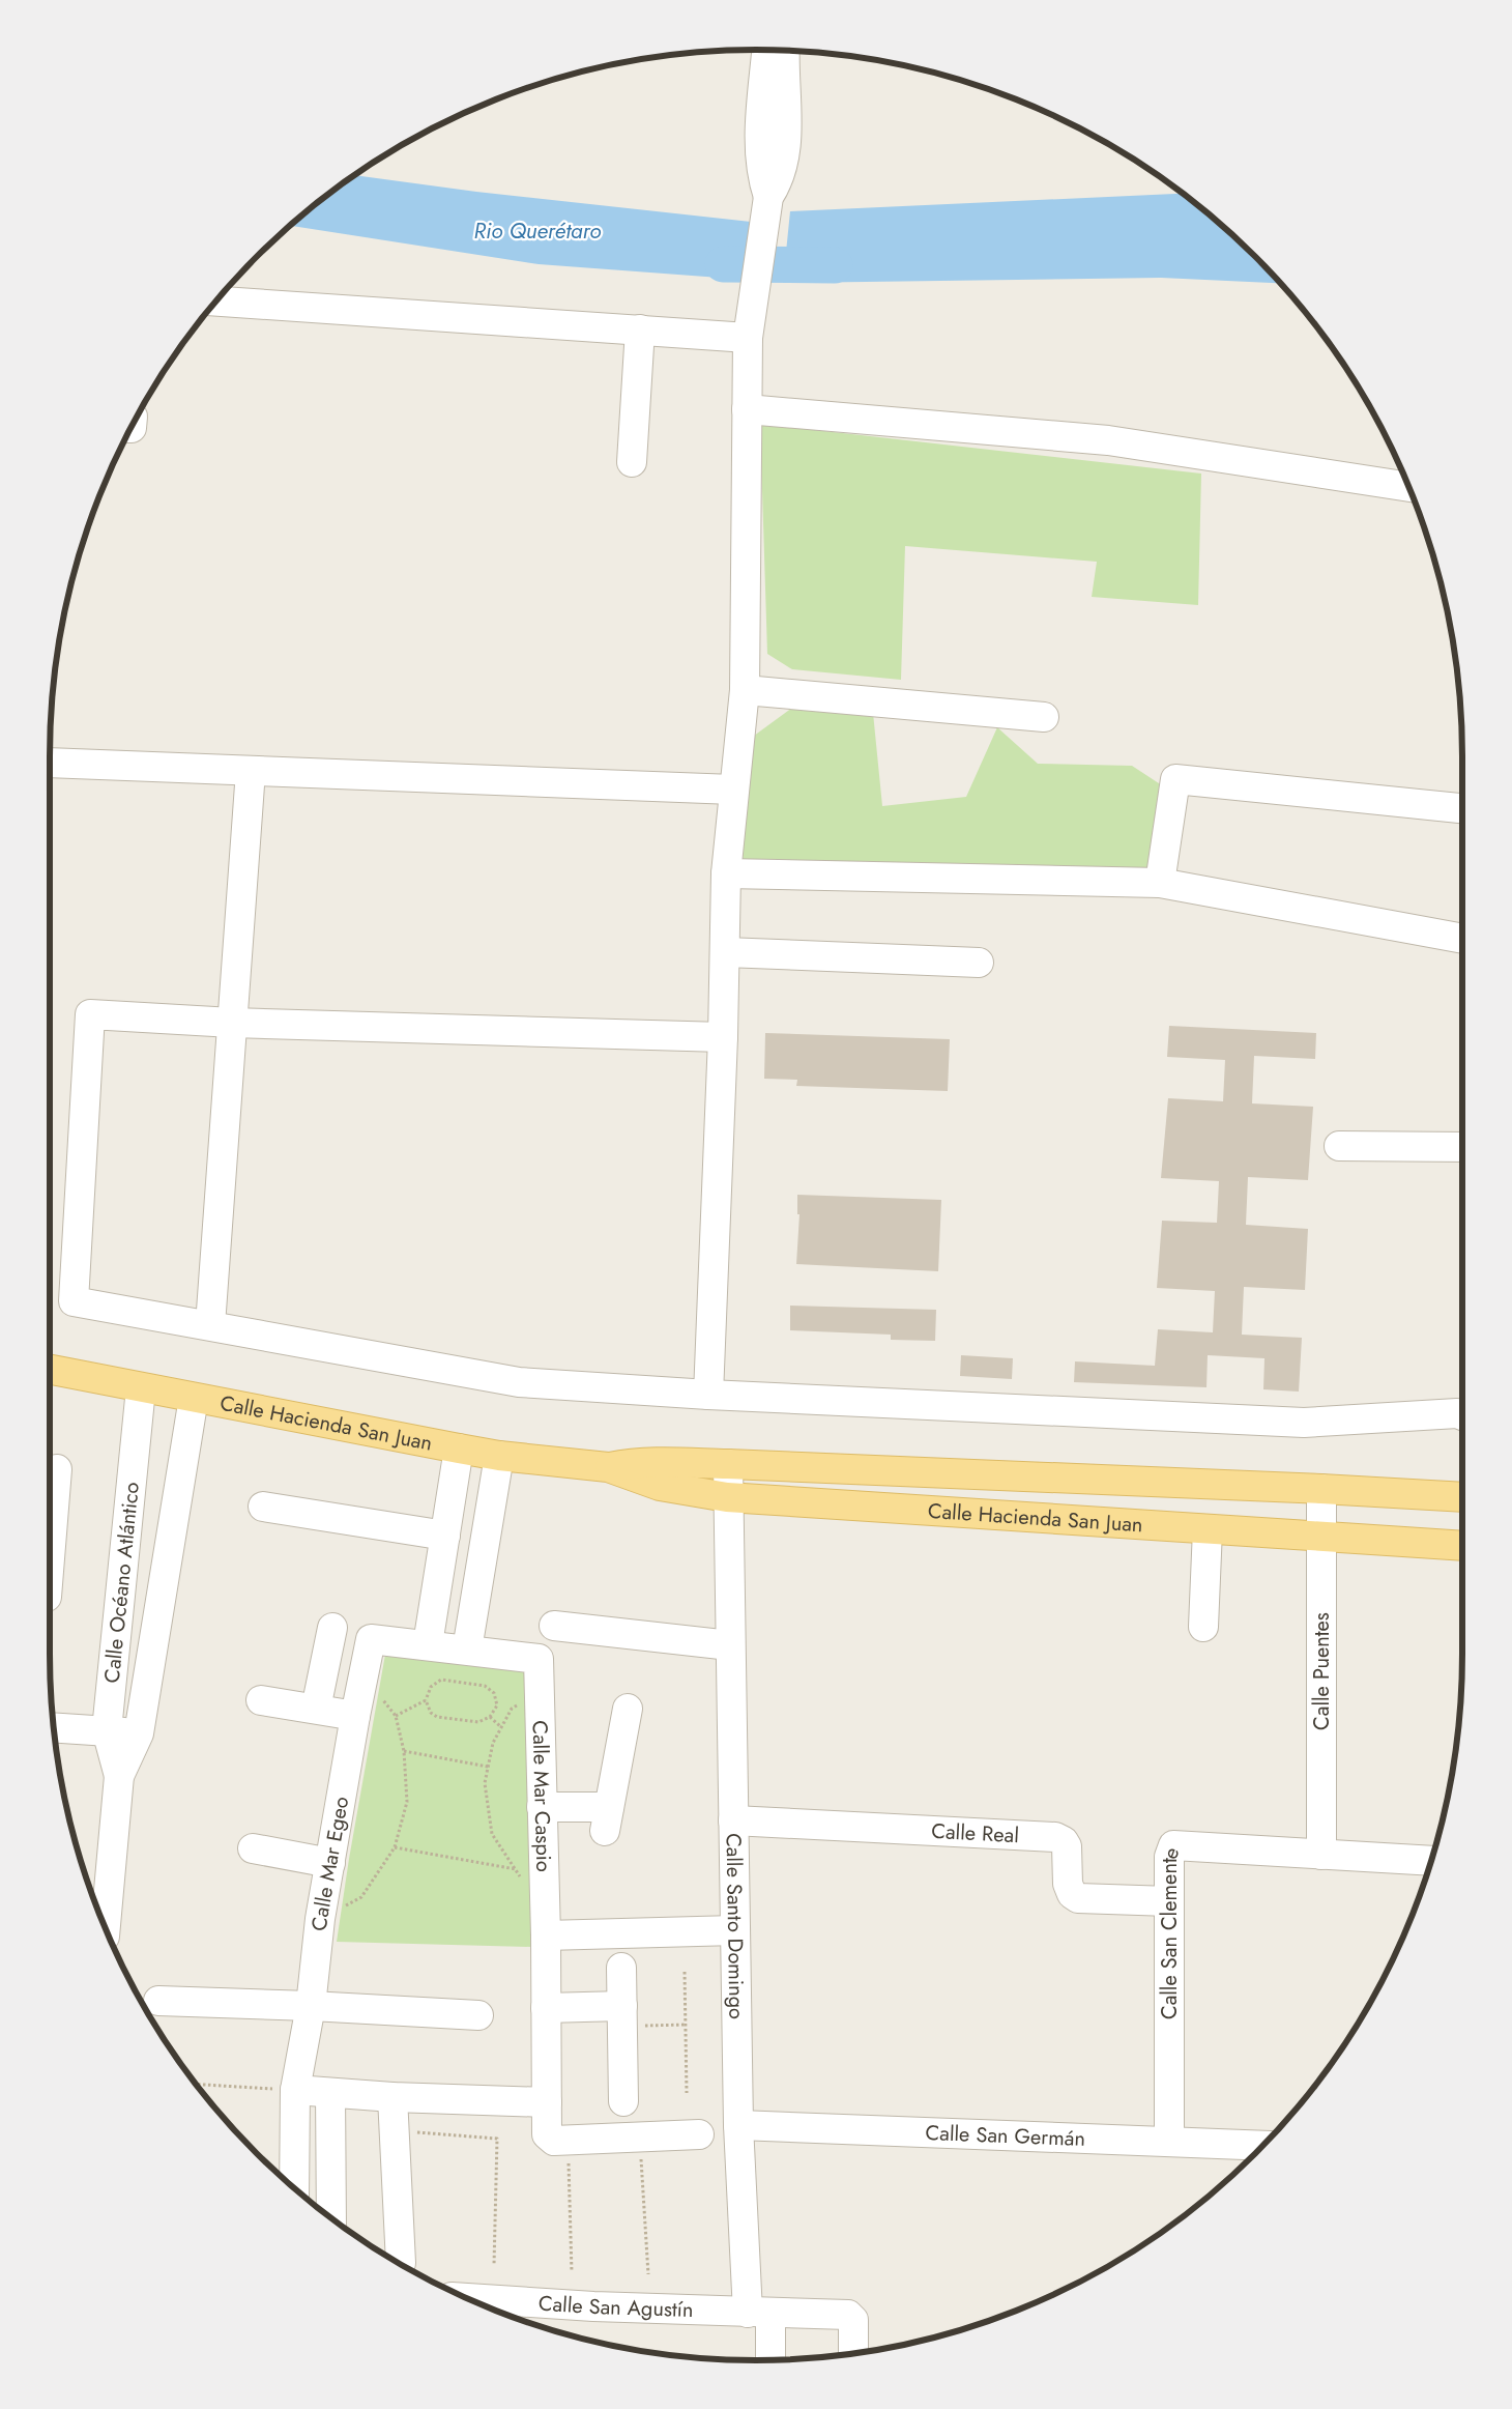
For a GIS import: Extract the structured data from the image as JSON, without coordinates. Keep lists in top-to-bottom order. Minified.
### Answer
{"streets":{"main road":["Calle Hacienda San Juan"],"street":["Calle Océano Atlántico","Calle Puentes","Calle Mar Caspio","Calle Real","Calle Mar Egeo","Calle Santo Domingo","Calle San Clemente","Calle San Germán","Calle San Agustín"]},"crossings":[["Calle Hacienda San Juan","Calle Océano Atlántico"],["Calle Hacienda San Juan","Calle Puentes"],["Calle Hacienda San Juan","Calle Santo Domingo"],["Calle Puentes","Calle San Clemente"],["Calle Mar Caspio","Calle Mar Egeo"],["Calle Real","Calle Santo Domingo"],["Calle Real","Calle San Clemente"],["Calle Santo Domingo","Calle San Germán"],["Calle Santo Domingo","Calle San Agustín"],["Calle San Clemente","Calle San Germán"]],"water":["Rio Querétaro"]}
